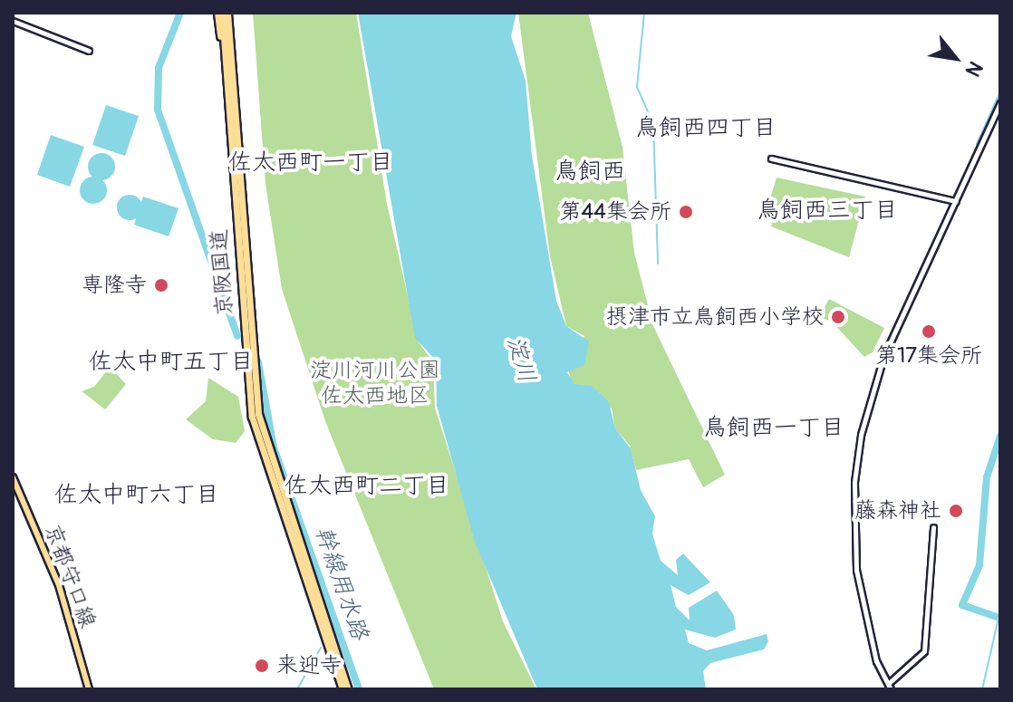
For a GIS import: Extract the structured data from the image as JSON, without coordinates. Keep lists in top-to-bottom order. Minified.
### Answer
{"streets":{"highway":["京阪国道"],"main road":["京都守口線"]},"districts":["鳥飼西四丁目","佐太西町一丁目","鳥飼西","鳥飼西三丁目","佐太中町五丁目","鳥飼西一丁目","佐太西町二丁目","佐太中町六丁目"],"water":["淀川","幹線用水路"],"parks":["淀川河川公園 佐太西地区"],"places":["第44集会所","専隆寺","摂津市立鳥飼西小学校","第17集会所","藤森神社","来迎寺"],"north":"bottom right"}
